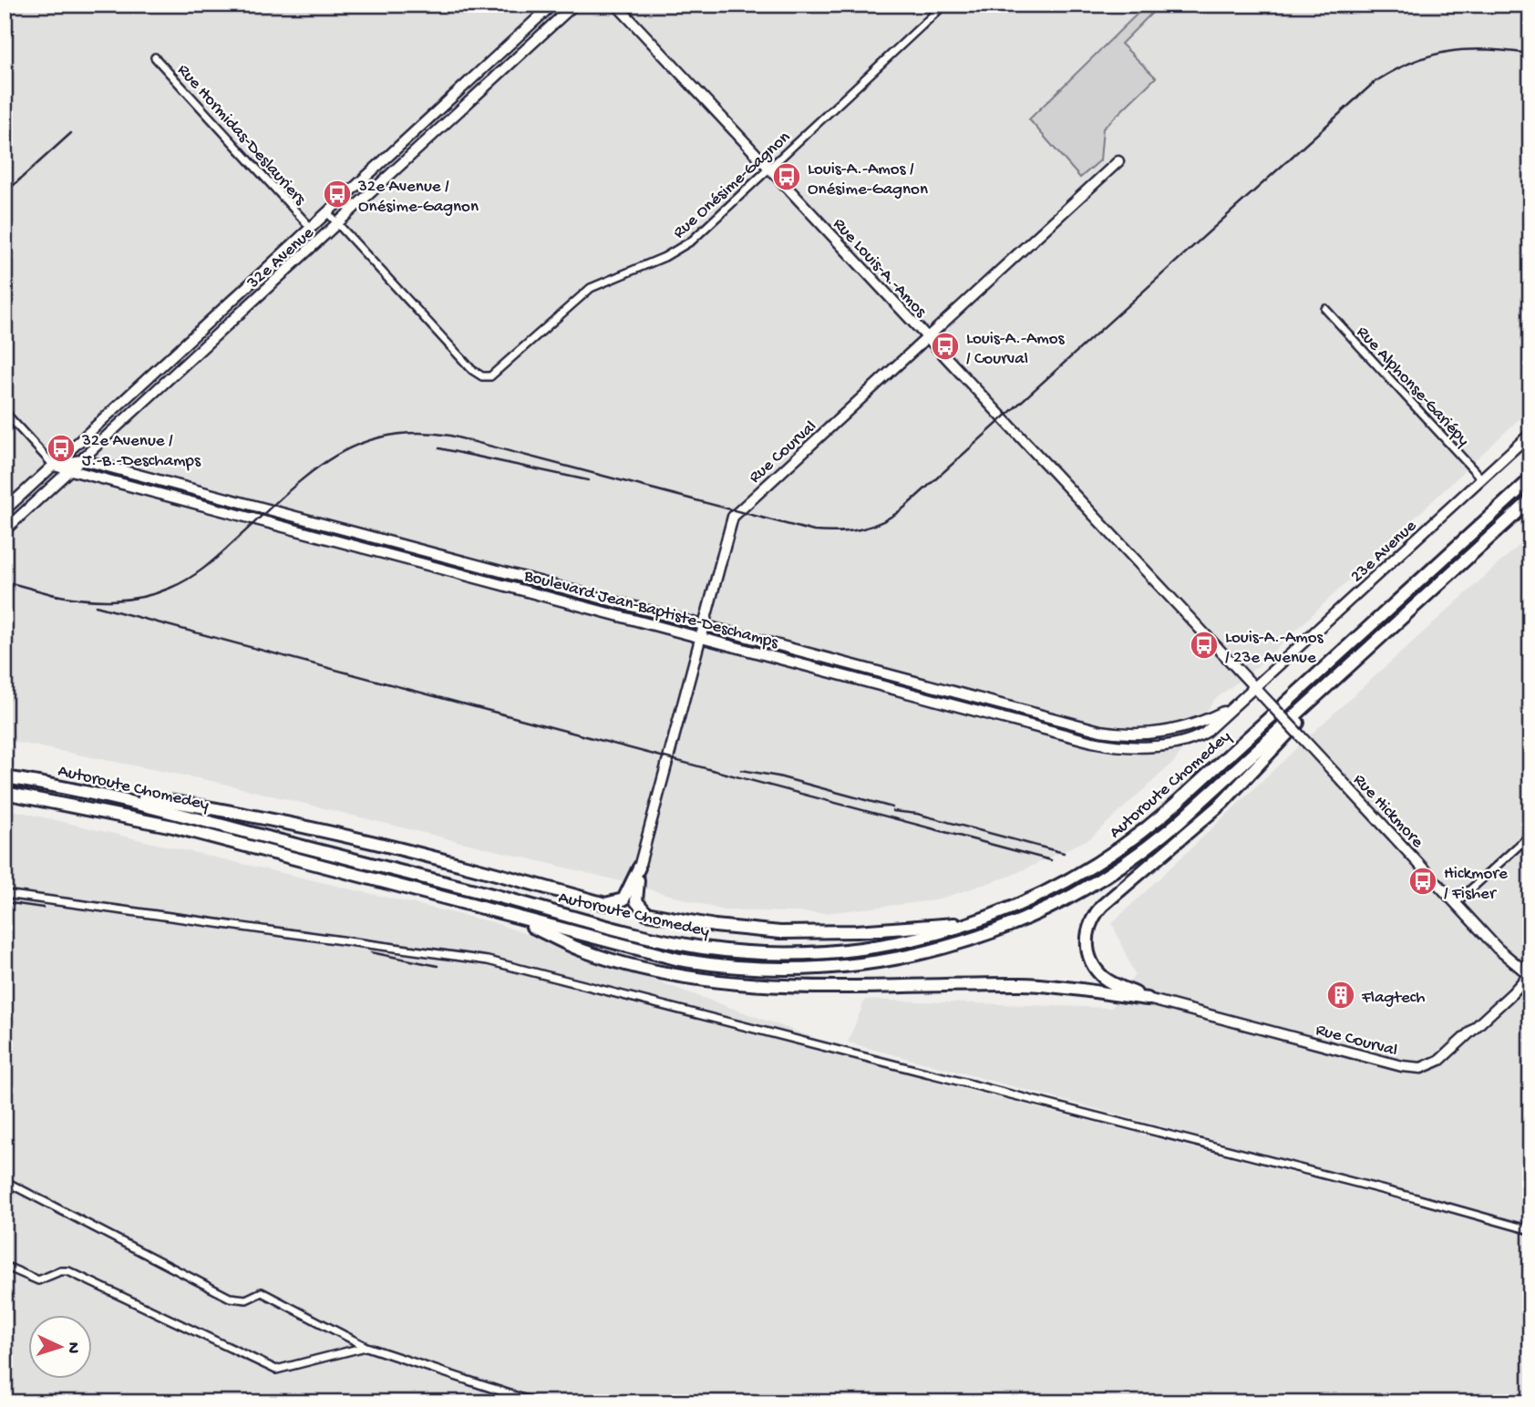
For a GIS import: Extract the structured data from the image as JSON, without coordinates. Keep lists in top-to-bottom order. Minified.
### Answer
{"streets":{"highway":["Autoroute Chomedey"],"street":["Rue Hormidas-Deslauriers","Rue Onésime-Gagnon","32e Avenue","Rue Louis-A.-Amos","Rue Alphonse-Gariépy","Rue Courval","23e Avenue","Boulevard Jean-Baptiste-Deschamps","Rue Hickmore"]},"crossings":[["Rue Hormidas-Deslauriers","32e Avenue"],["Rue Onésime-Gagnon","32e Avenue"],["Rue Onésime-Gagnon","Rue Louis-A.-Amos"],["32e Avenue","Boulevard Jean-Baptiste-Deschamps"],["Rue Louis-A.-Amos","Rue Courval"],["Rue Louis-A.-Amos","23e Avenue"],["Rue Louis-A.-Amos","Boulevard Jean-Baptiste-Deschamps"],["Rue Louis-A.-Amos","Rue Hickmore"],["Rue Alphonse-Gariépy","23e Avenue"],["Rue Courval","Boulevard Jean-Baptiste-Deschamps"],["Rue Courval","Rue Hickmore"],["23e Avenue","Boulevard Jean-Baptiste-Deschamps"],["23e Avenue","Rue Hickmore"],["Boulevard Jean-Baptiste-Deschamps","Rue Hickmore"]],"places":{"bus stop":["Louis-A.-Amos / Onésime-Gagnon","32e Avenue / Onésime-Gagnon","Louis-A.-Amos / Courval","32e Avenue / J.-B.-Deschamps","Louis-A.-Amos / 23e Avenue","Hickmore / Fisher"],"building":["Flagtech"]},"north":"right"}
